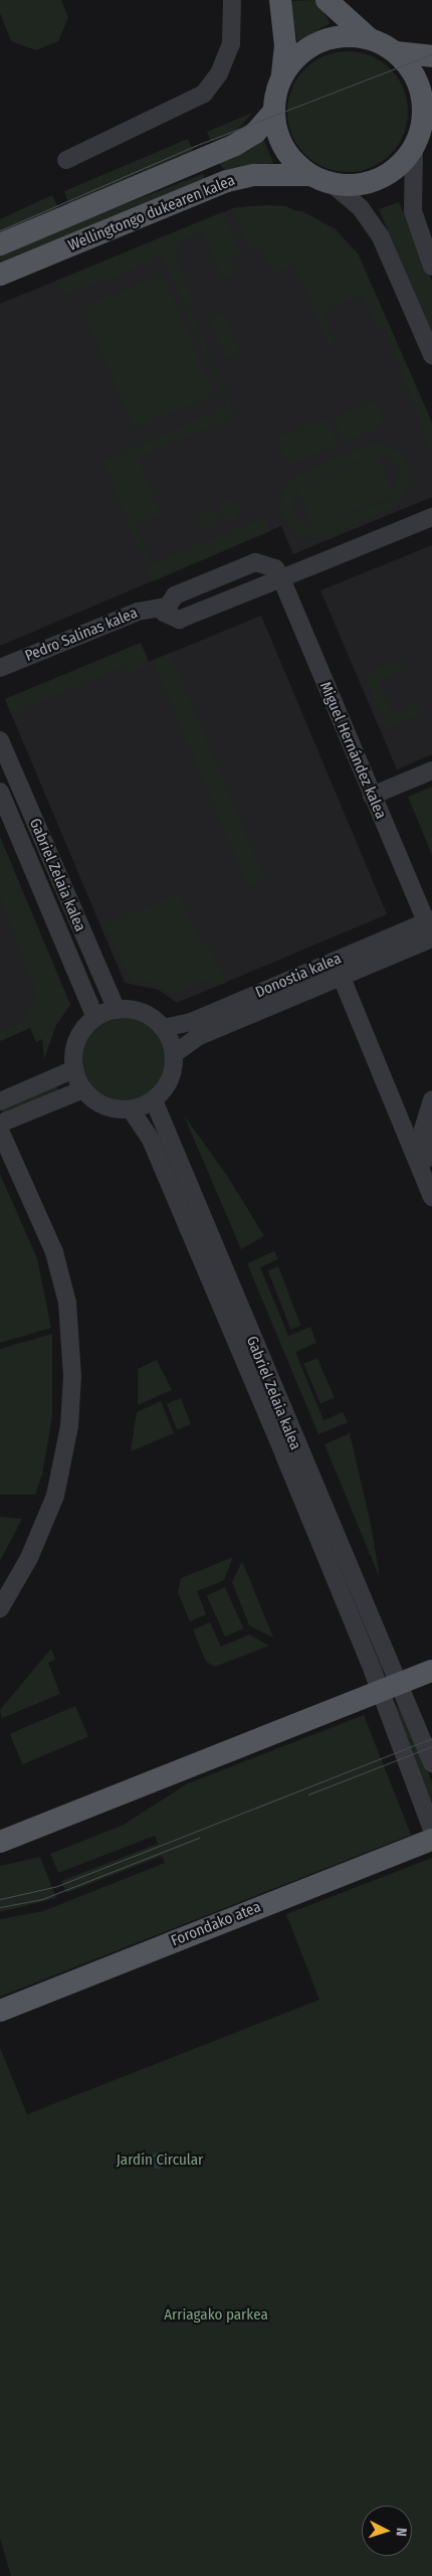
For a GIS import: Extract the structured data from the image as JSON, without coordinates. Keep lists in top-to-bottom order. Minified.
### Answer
{"streets":{"main road":["Wellingtongo dukearen kalea","Forondako atea"],"street":["Pedro Salinas kalea","Miguel Hernández kalea","Gabriel Zelaia kalea","Donostia kalea"]},"crossings":[["Pedro Salinas kalea","Miguel Hernández kalea"],["Miguel Hernández kalea","Donostia kalea"],["Gabriel Zelaia kalea","Donostia kalea"]],"parks":["Jardín Circular","Arriagako parkea"],"north":"right"}
